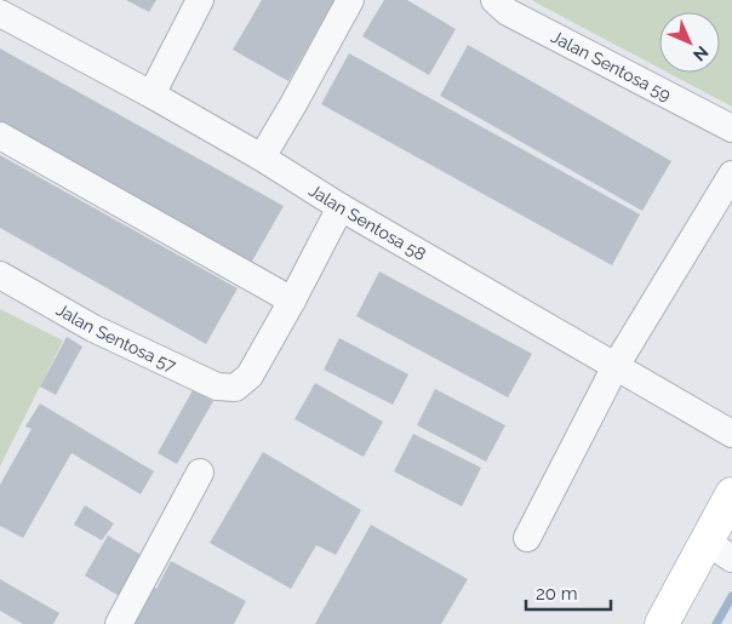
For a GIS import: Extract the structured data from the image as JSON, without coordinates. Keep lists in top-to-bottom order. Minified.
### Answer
{"streets":{"street":["Jalan Sentosa 59","Jalan Sentosa 58","Jalan Sentosa 57"]},"scale_bar":"20 m","north":"bottom right"}
